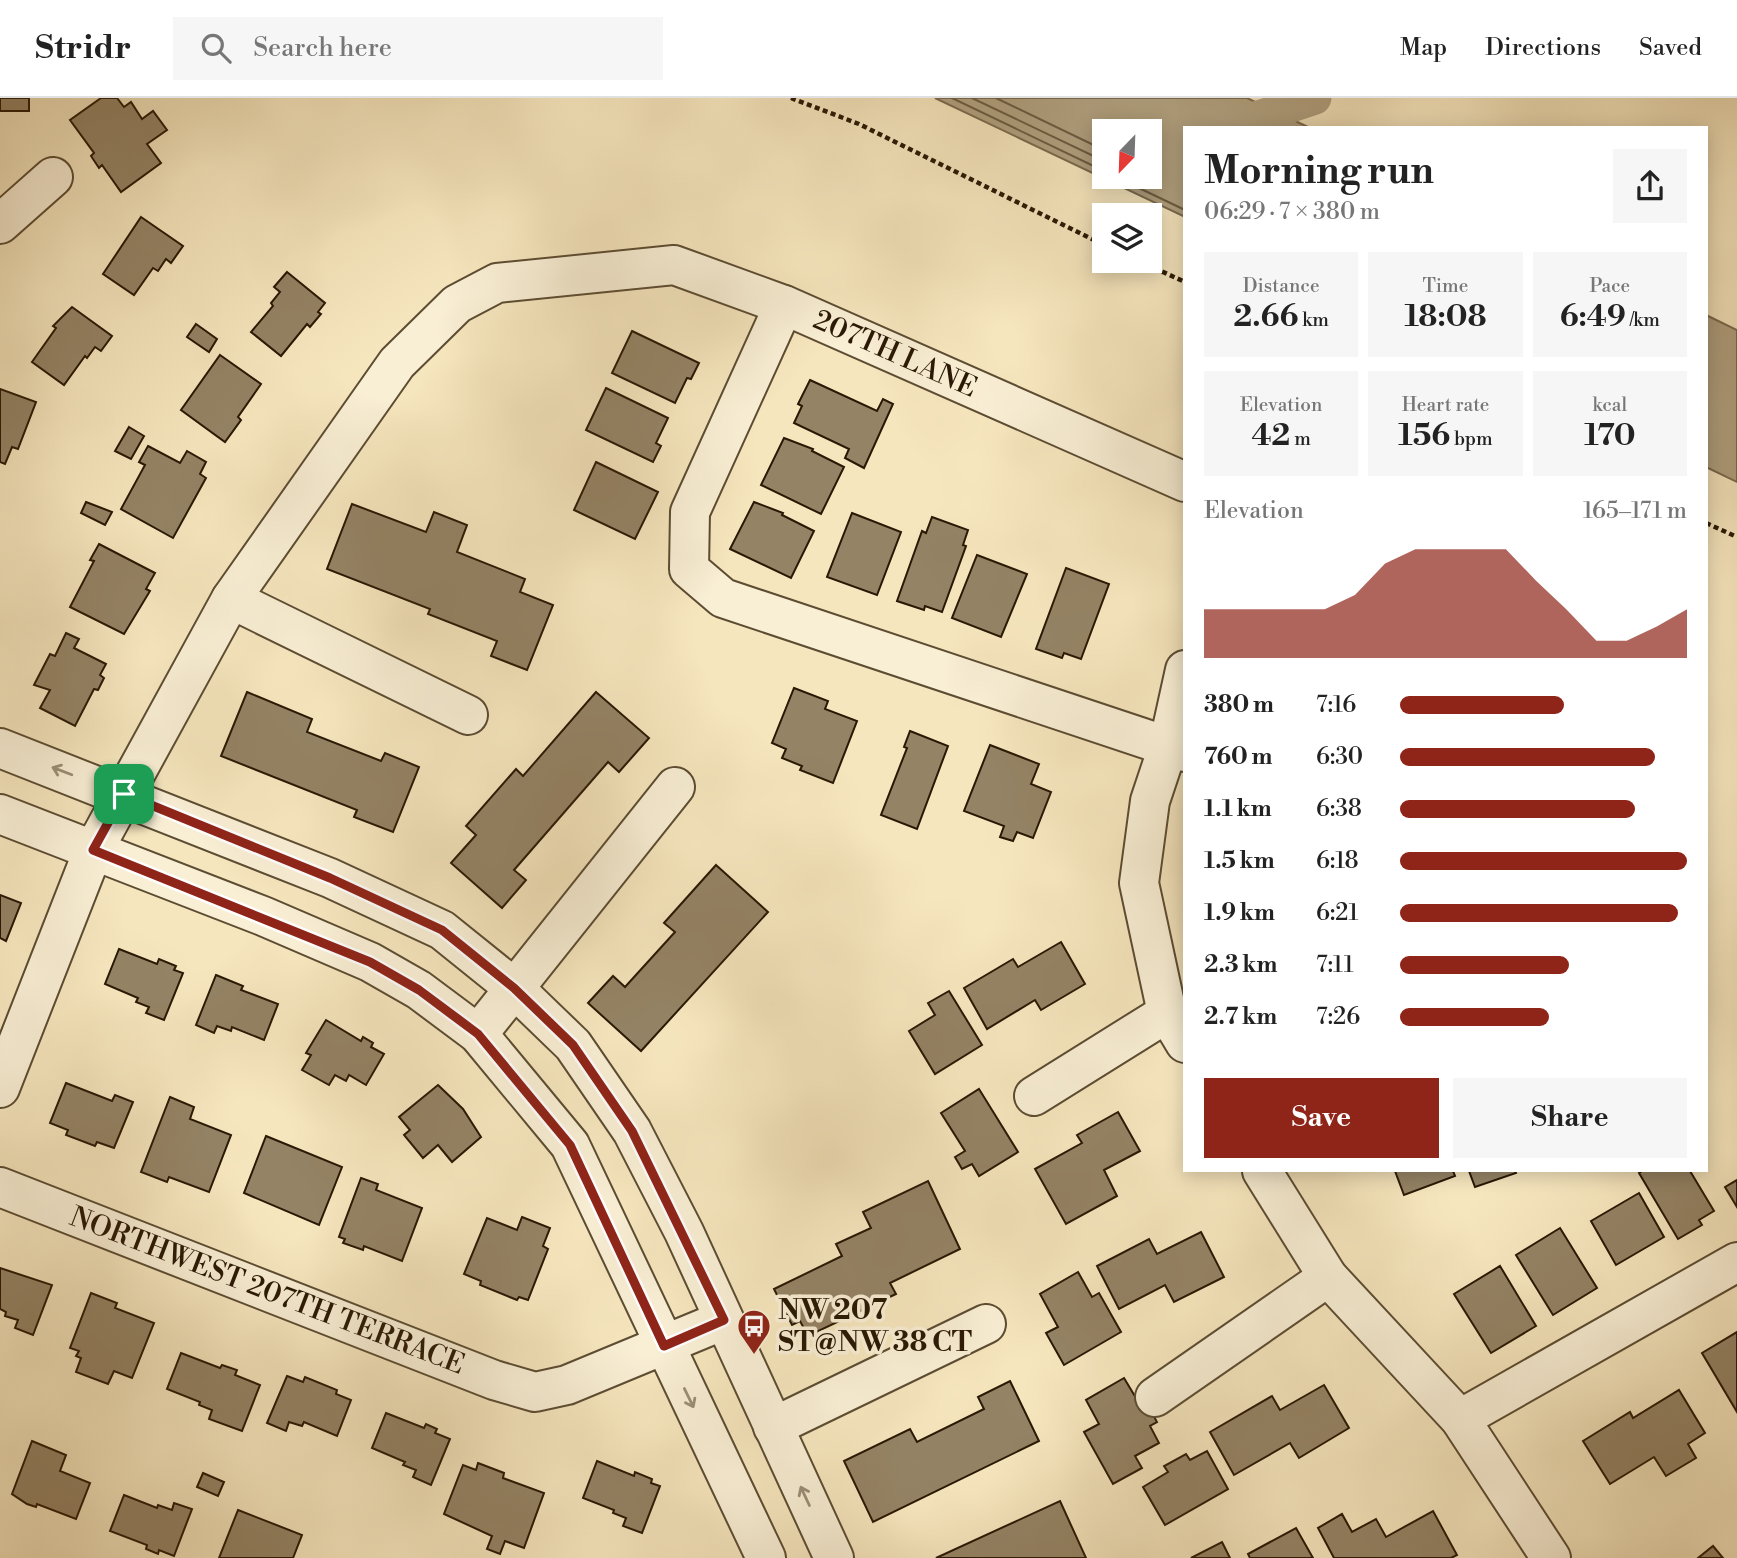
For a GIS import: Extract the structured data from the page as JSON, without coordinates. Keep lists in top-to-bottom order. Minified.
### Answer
{"streets":{"street":["207TH LANE","NORTHWEST 207TH TERRACE"]},"places":{"bus stop":["NW 207 ST@NW 38 CT"]},"north":"bottom left","page":{"header":"Stridr","search":"Search here","nav":["Map","Directions","Saved"],"heading":["Morning run","06:29 · 7 × 380 m"],"stats":[["Distance","2.66 km"],["Time","18:08"],["Pace","6:49 /km"],["Elevation","42 m"],["Heart rate","156 bpm"],["kcal","170"]],"chart":["Elevation","165–171 m"],"list":[{"name":"380 m","note":"7:16"},{"name":"760 m","note":"6:30"},{"name":"1.1 km","note":"6:38"},{"name":"1.5 km","note":"6:18"},{"name":"1.9 km","note":"6:21"},{"name":"2.3 km","note":"7:11"},{"name":"2.7 km","note":"7:26"}],"buttons":["Save","Share"]}}
